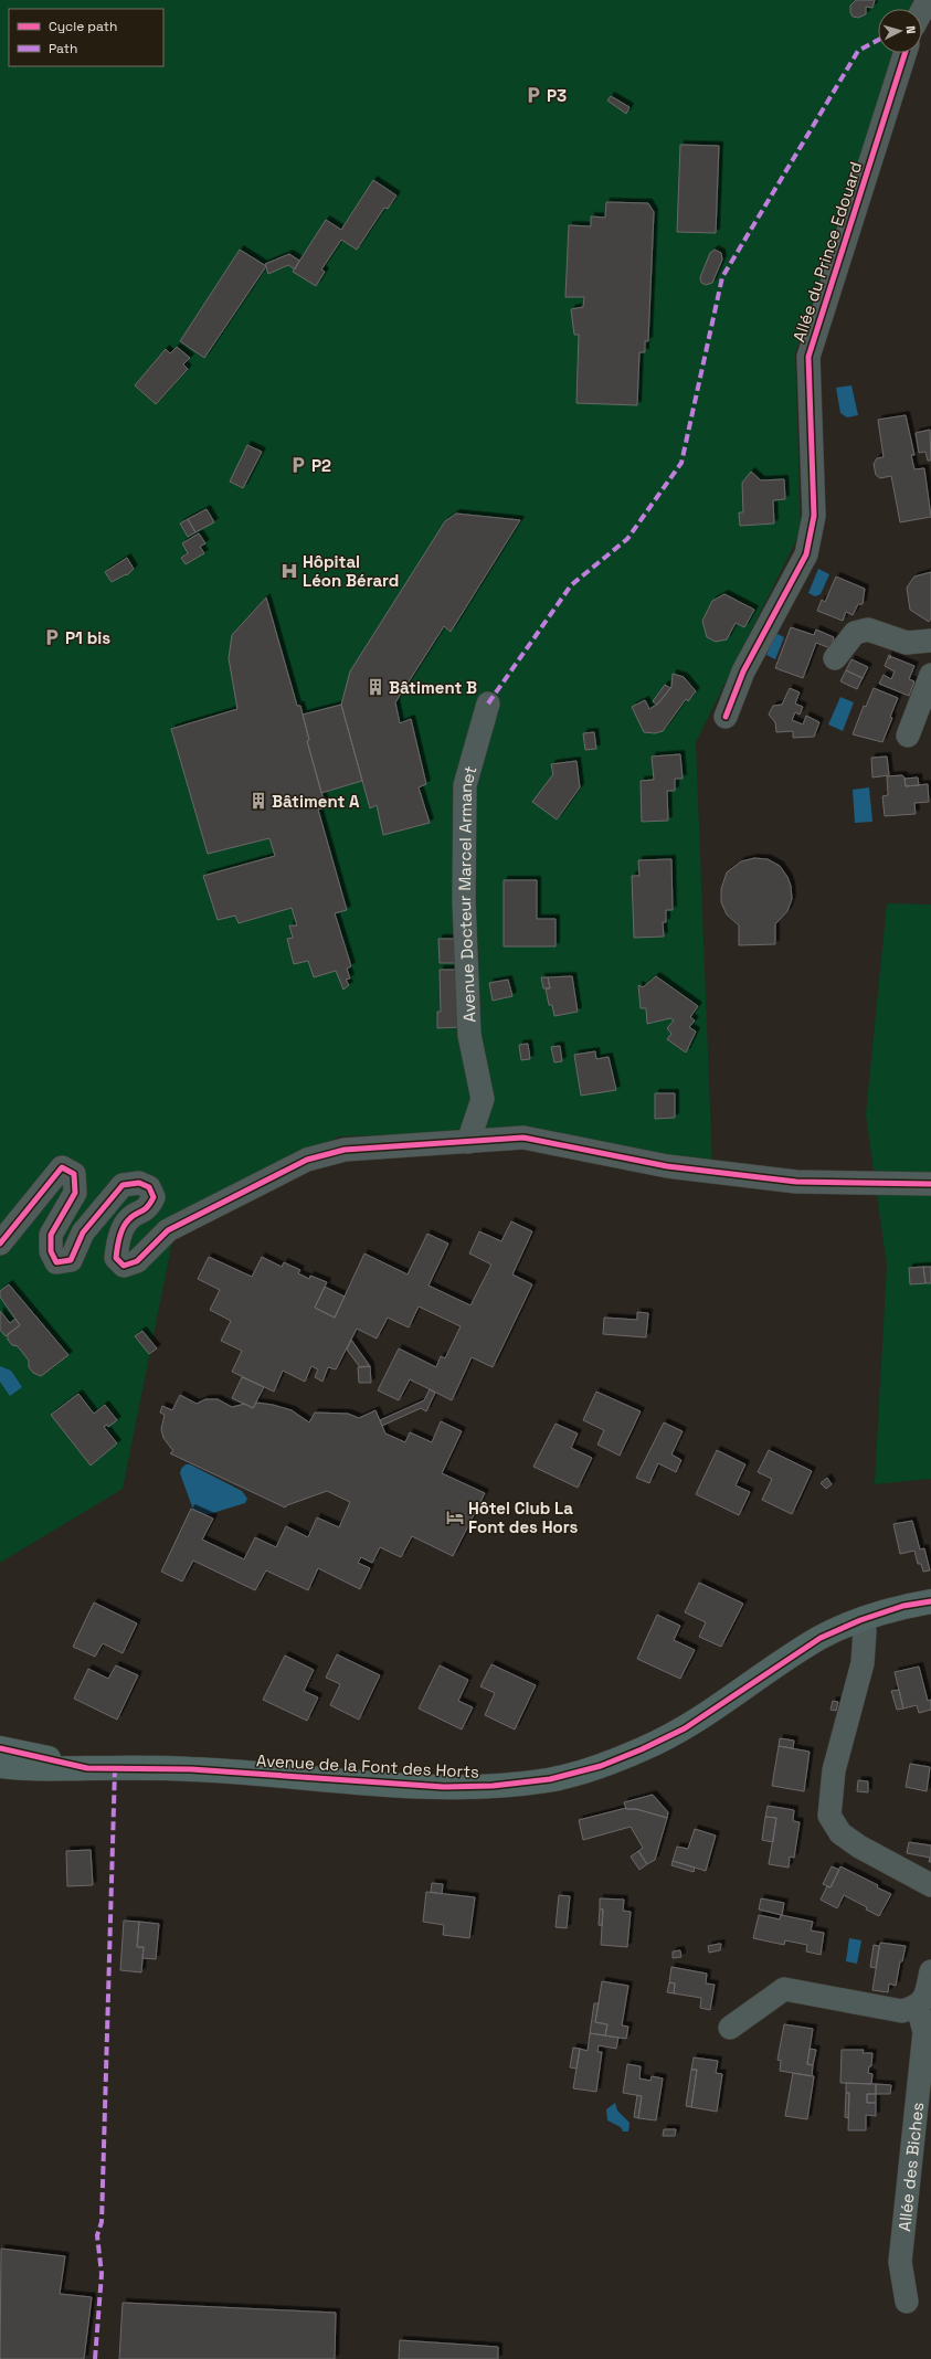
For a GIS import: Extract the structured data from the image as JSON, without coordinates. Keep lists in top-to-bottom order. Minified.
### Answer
{"streets":{"main road":["Avenue de la Font des Horts"],"street":["Allée du Prince Edouard","Avenue Docteur Marcel Armanet","Allée des Biches"]},"places":{"parking":["P3","P2","P1 bis"],"hospital":["Hôpital Léon Bérard"],"building":["Bâtiment B","Bâtiment A"],"hotel":["Hôtel Club La Font des Hors"]},"legend":["Cycle path","Path"],"north":"right"}
